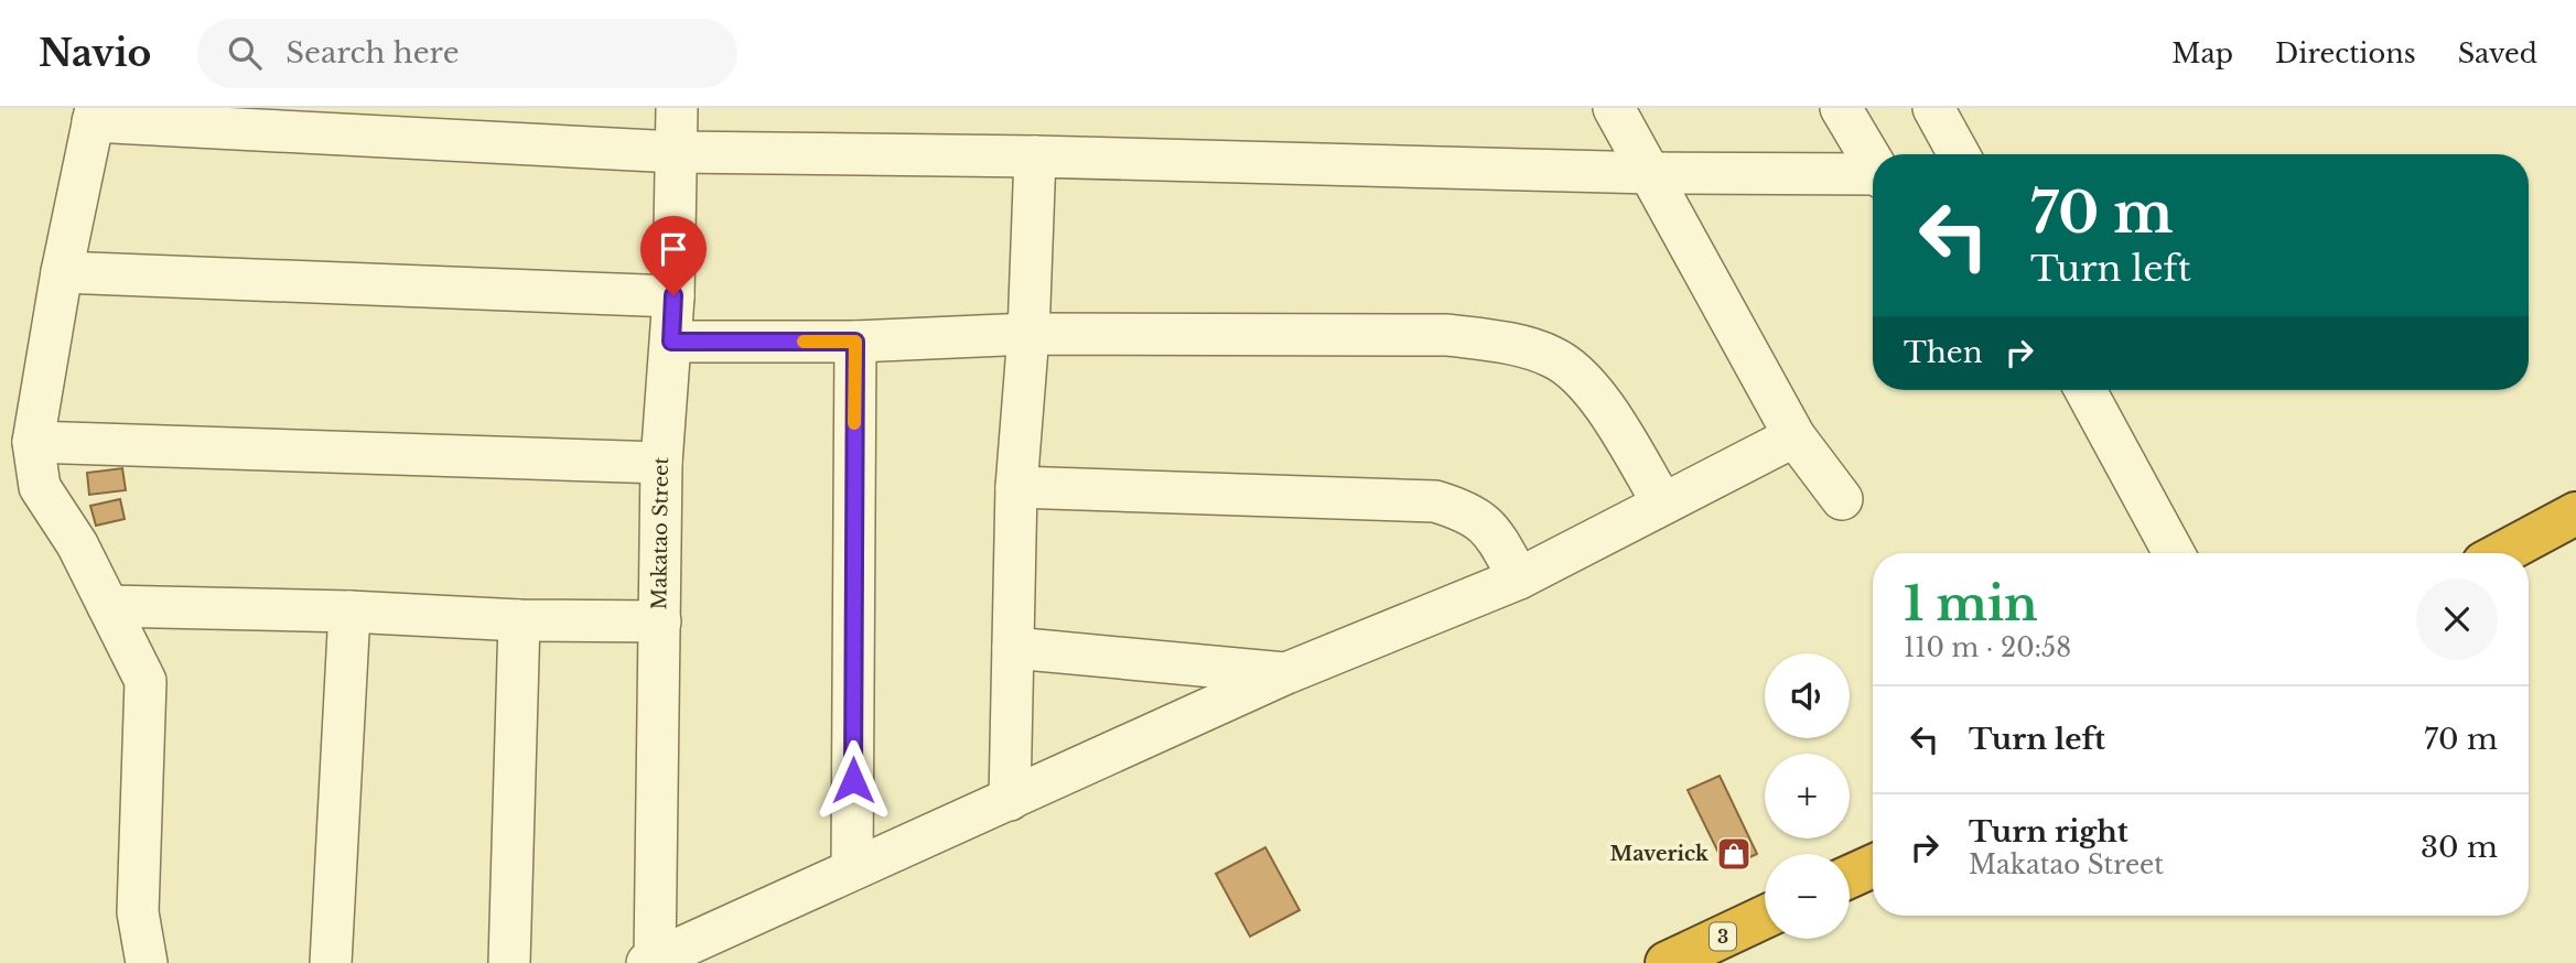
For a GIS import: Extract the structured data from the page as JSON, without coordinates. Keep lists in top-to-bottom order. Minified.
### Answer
{"streets":{"highway":["3"],"street":["Makatao Street"]},"places":{"shop":["Maverick"]},"page":{"header":"Navio","search":"Search here","nav":["Map","Directions","Saved"],"turn":["70 m","Turn left"],"then":"Then","heading":["1 min","110 m · 20:58"],"map_buttons":["+","−"],"list":[{"name":"Turn left","value":"70 m"},{"name":"Turn right","note":"Makatao Street","value":"30 m"}]}}
